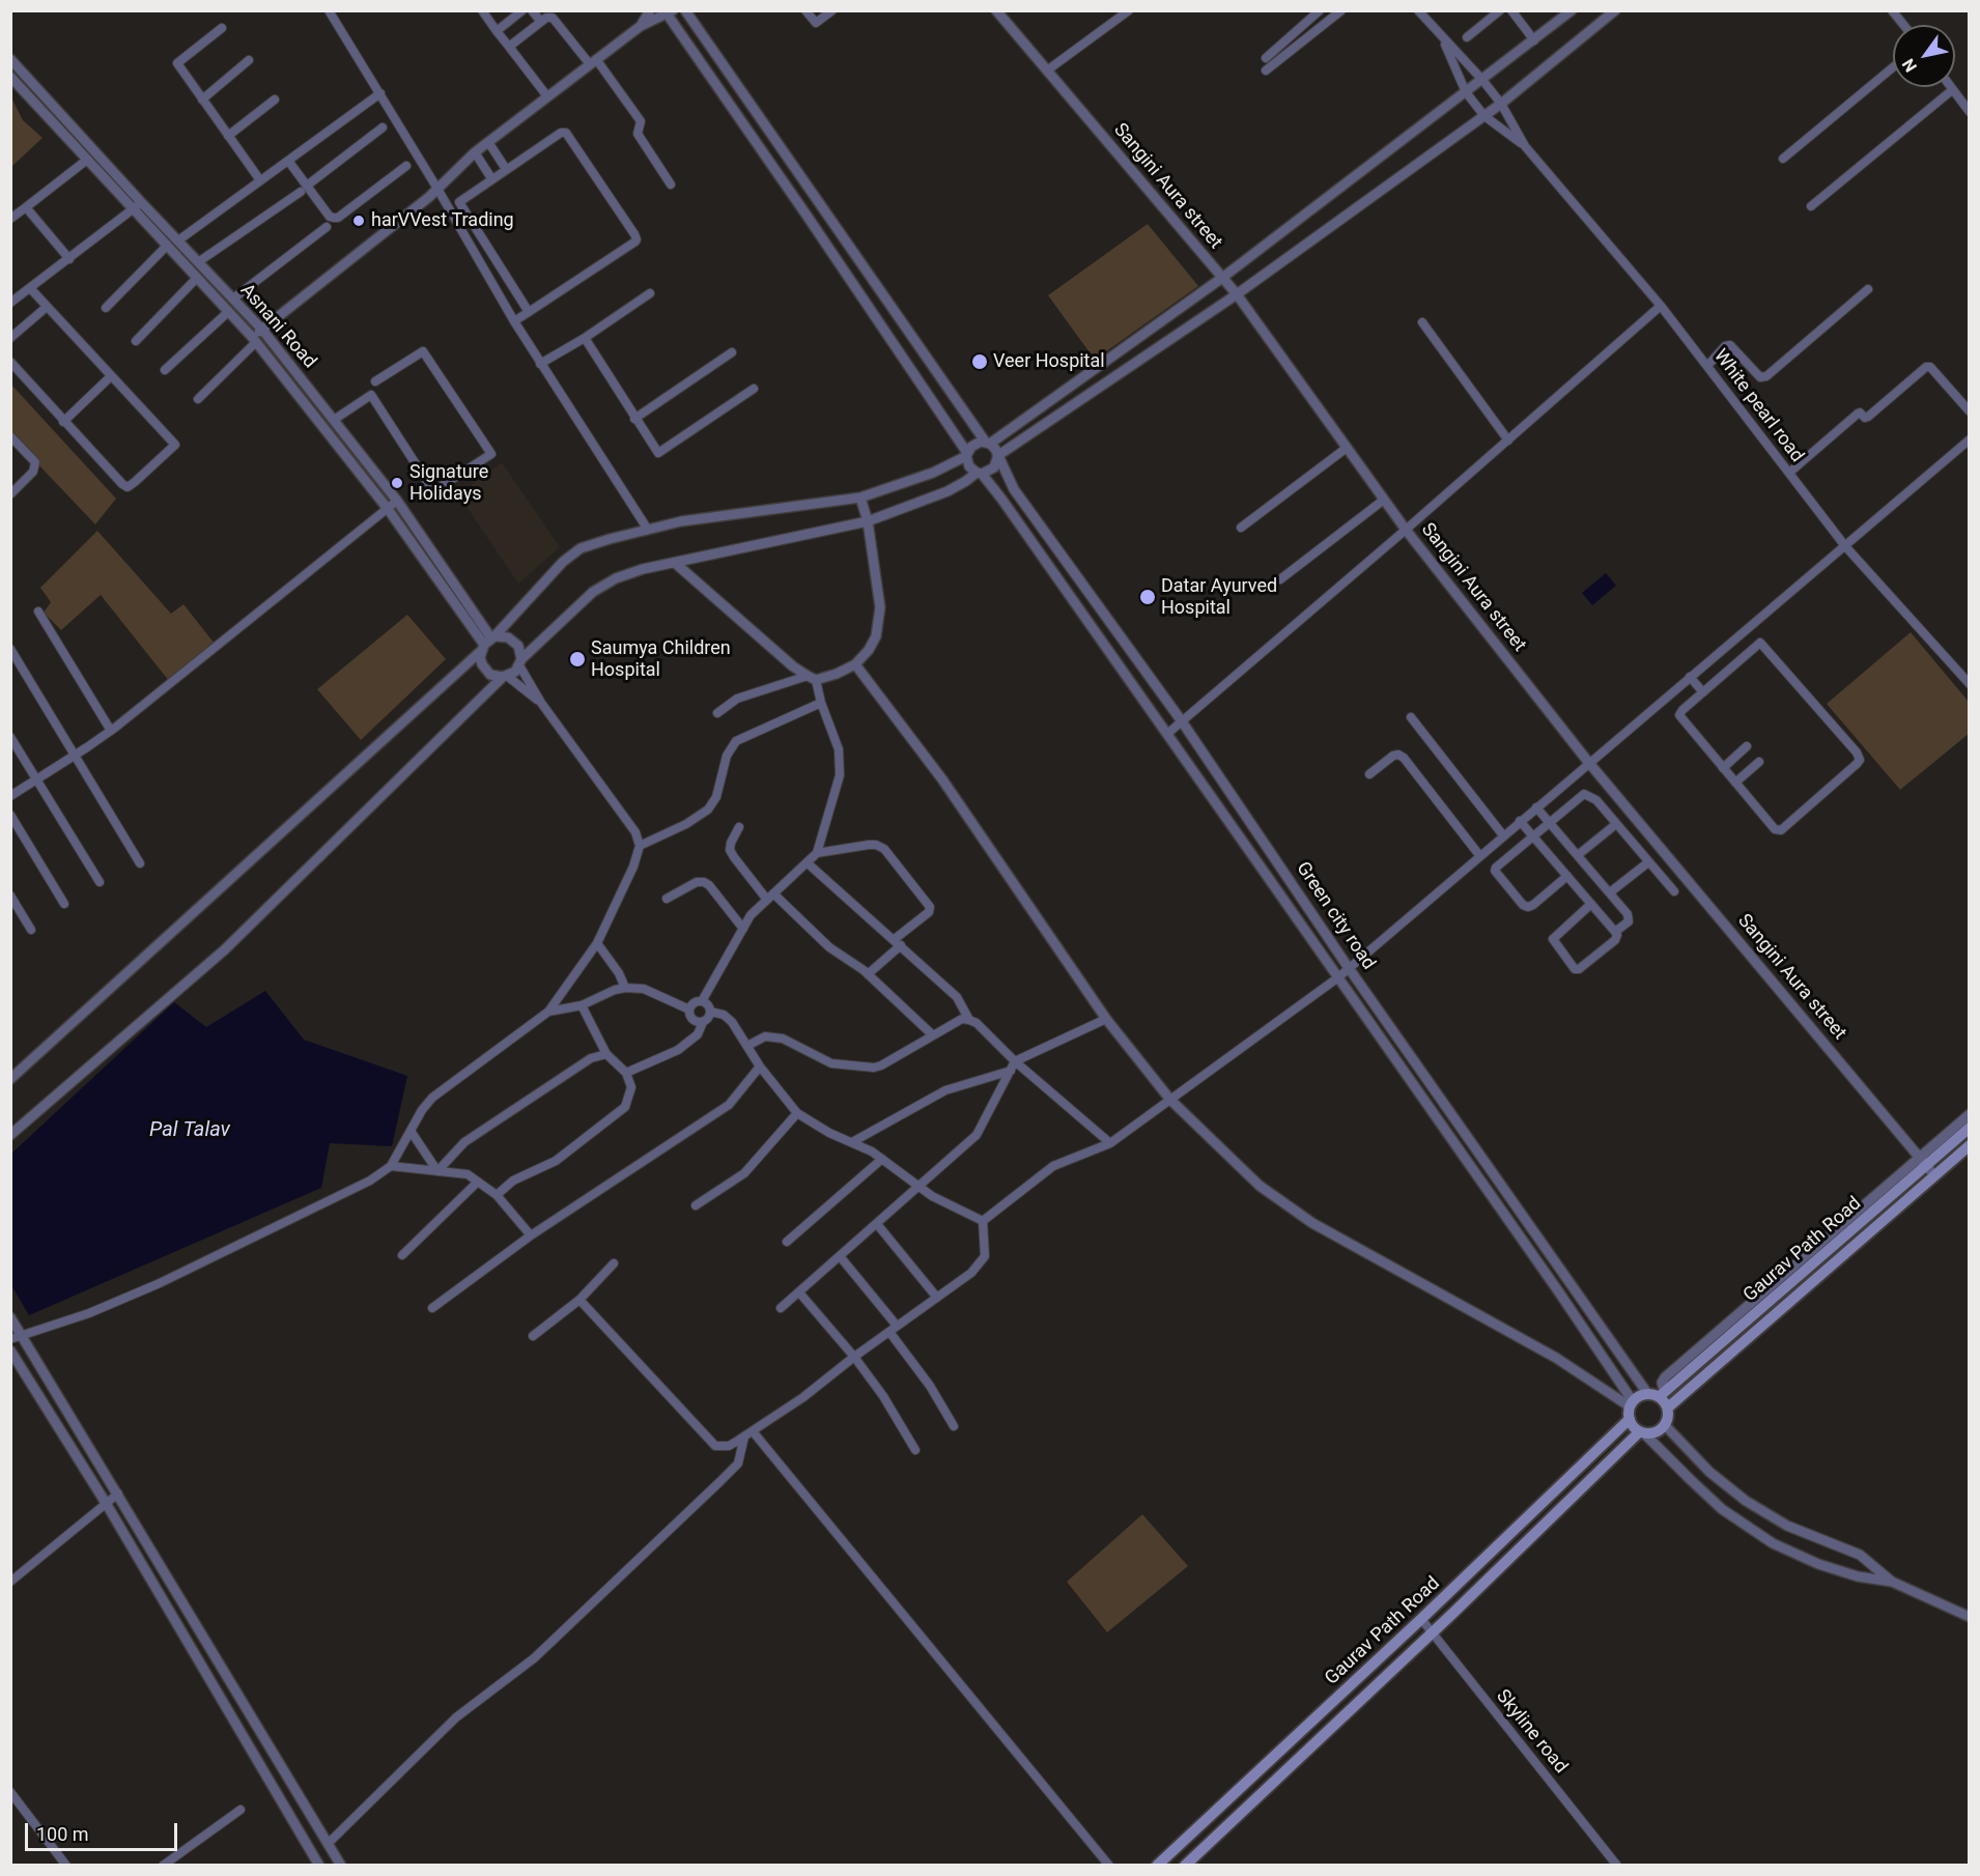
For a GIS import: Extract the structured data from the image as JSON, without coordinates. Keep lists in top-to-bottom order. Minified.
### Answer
{"streets":{"main road":["Gaurav Path Road"],"street":["Sangini Aura street","Asnani Road","White pearl road","Green city road","Skyline road"]},"crossings":[["Sangini Aura street","Gaurav Path Road"],["Green city road","Gaurav Path Road"],["Gaurav Path Road","Skyline road"]],"water":["Pal Talav"],"places":["harVVest Trading","Veer Hospital","Signature Holidays","Datar Ayurved Hospital","Saumya Children Hospital"],"scale_bar":"100 m","north":"bottom left"}
